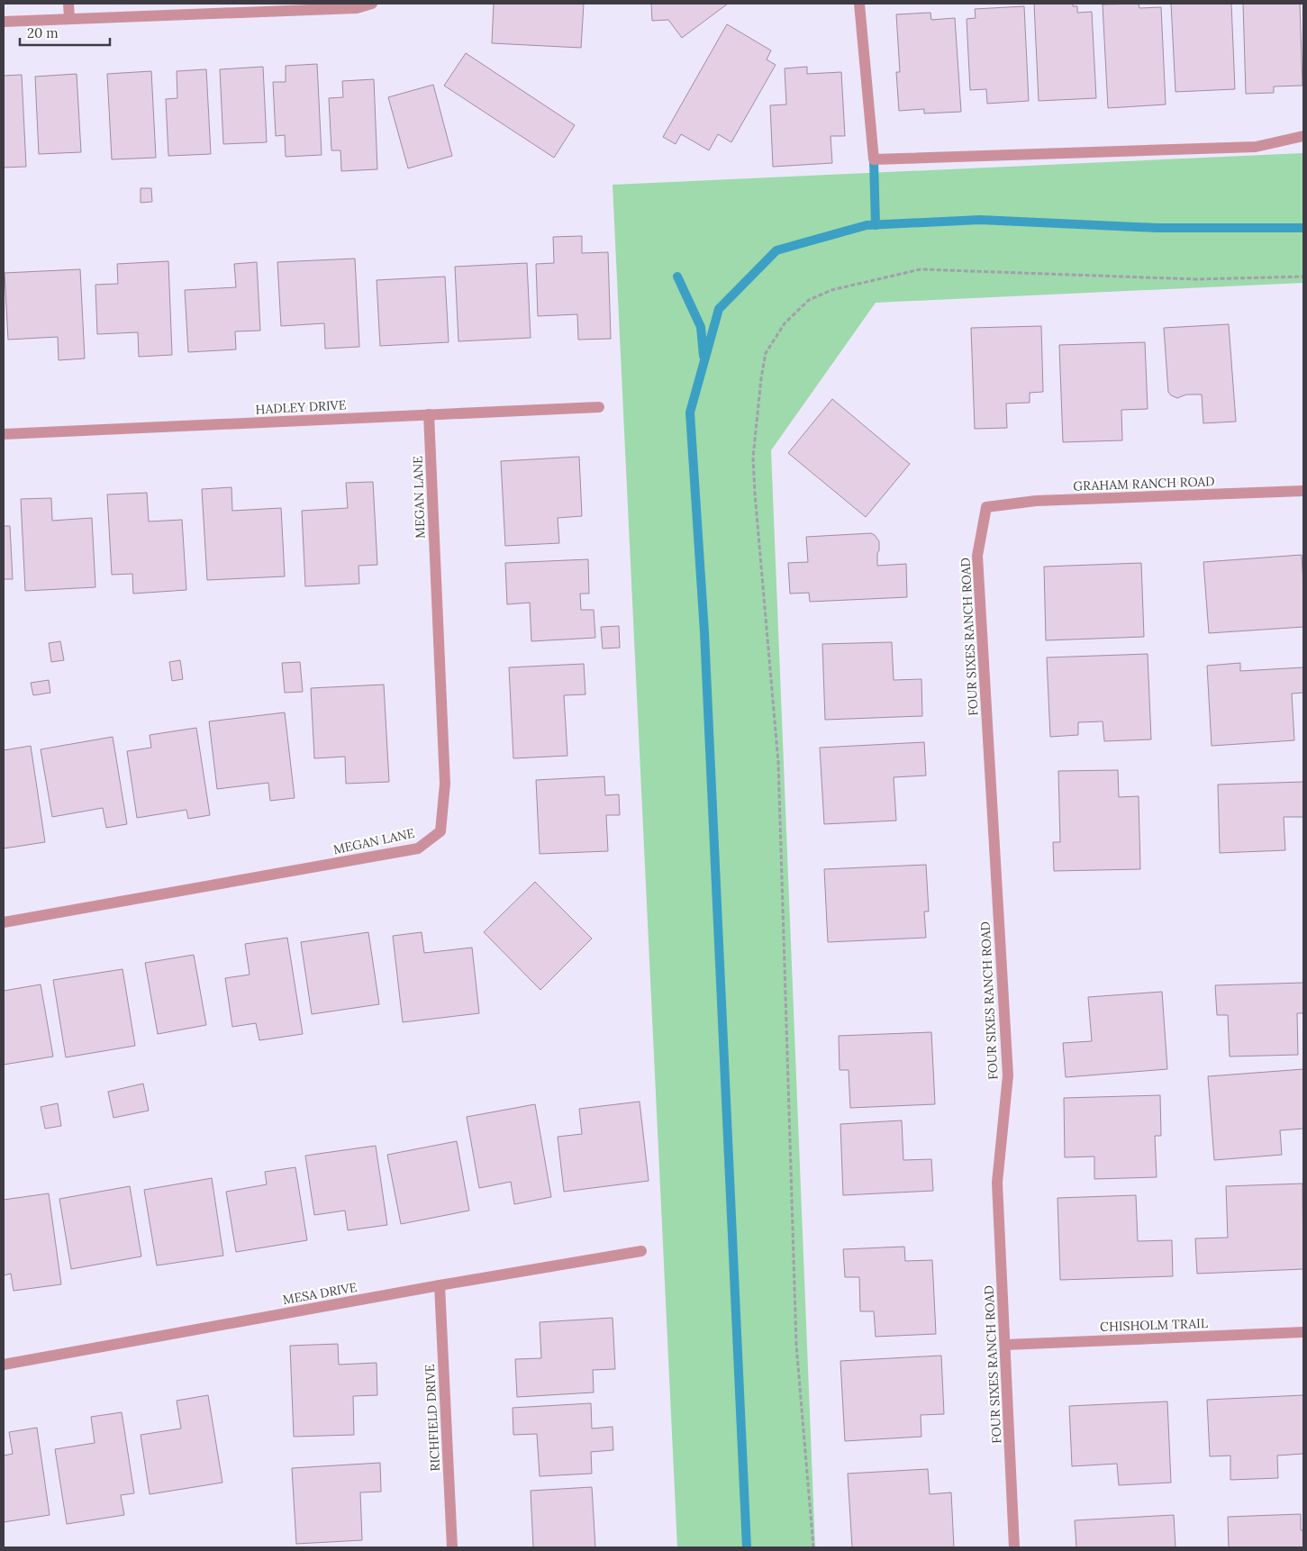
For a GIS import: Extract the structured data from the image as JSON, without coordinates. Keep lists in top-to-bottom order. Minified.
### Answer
{"streets":{"street":["HADLEY DRIVE","GRAHAM RANCH ROAD","MEGAN LANE","FOUR SIXES RANCH ROAD","MESA DRIVE","CHISHOLM TRAIL","RICHFIELD DRIVE"]},"crossings":[["HADLEY DRIVE","MEGAN LANE"],["GRAHAM RANCH ROAD","FOUR SIXES RANCH ROAD"],["FOUR SIXES RANCH ROAD","CHISHOLM TRAIL"],["MESA DRIVE","RICHFIELD DRIVE"]],"scale_bar":"20 m"}
